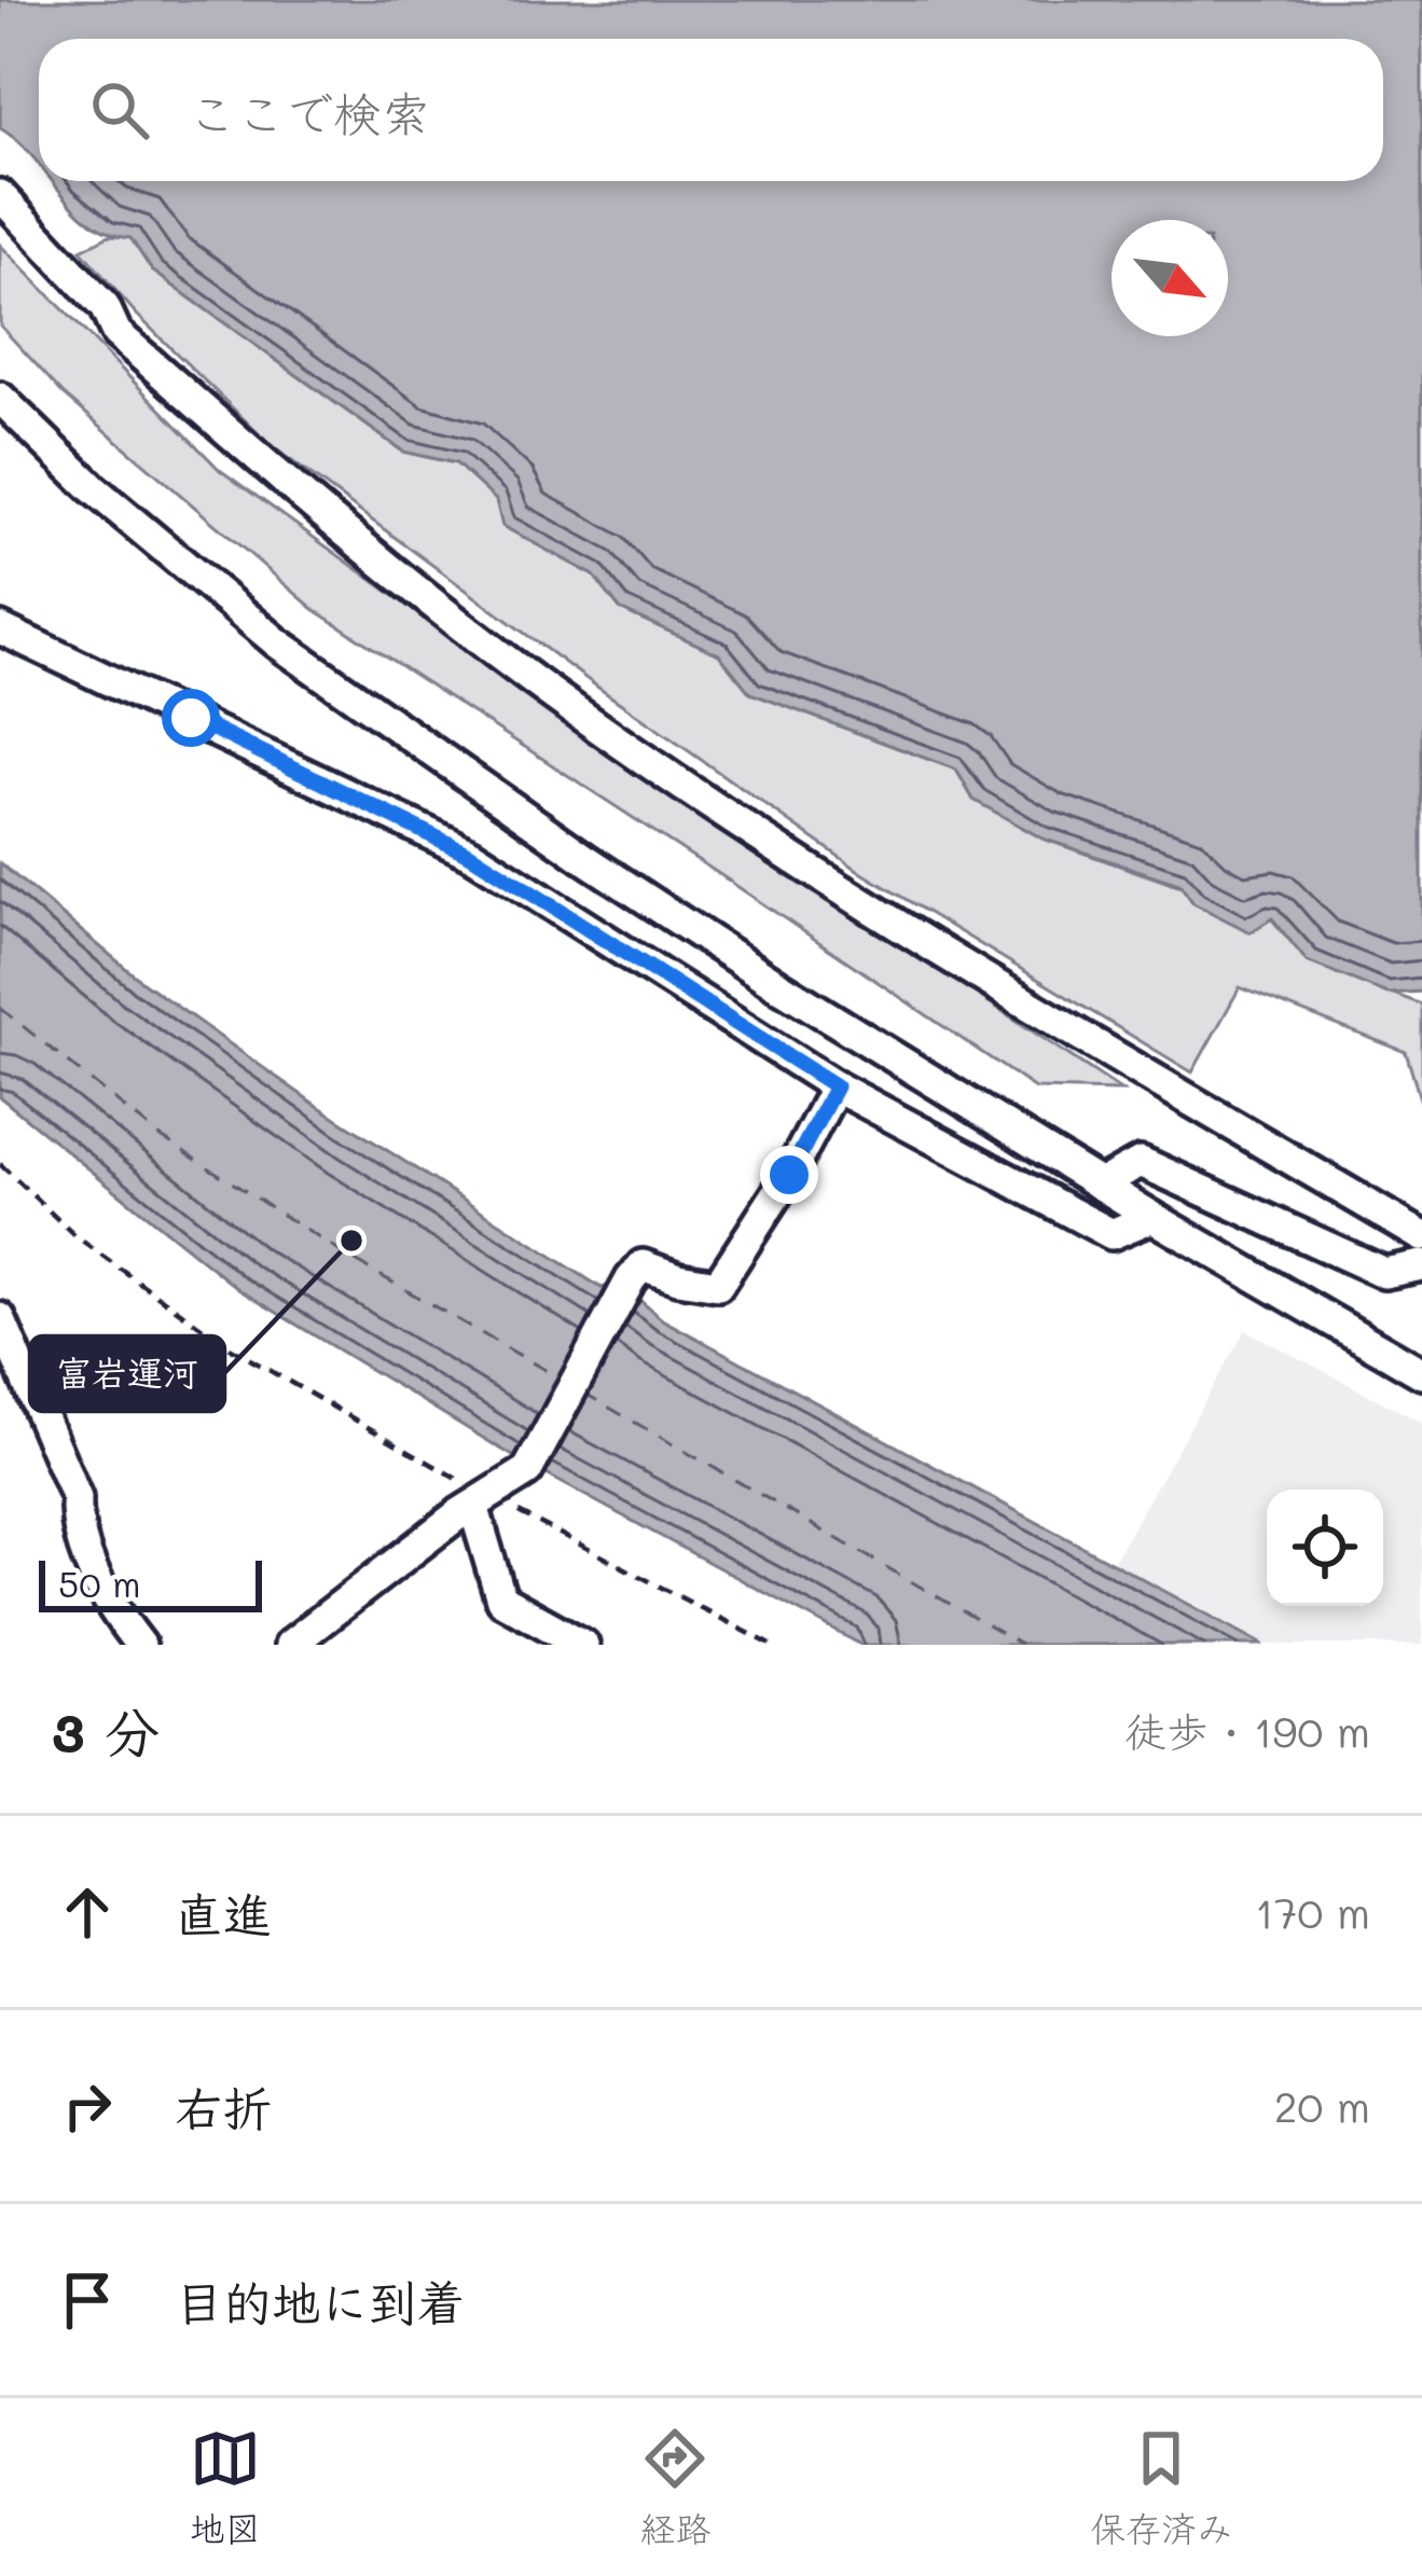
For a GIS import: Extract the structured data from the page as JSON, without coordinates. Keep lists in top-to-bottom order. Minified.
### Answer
{"places":["富岩運河"],"scale_bar":"50 m","north":"bottom right","page":{"search":"ここで検索","scale":"50 m","heading":["3 分","徒歩 · 190 m"],"list":[["直進","170 m"],["右折","20 m"],"目的地に到着"],"nav":["地図","経路","保存済み"]}}
